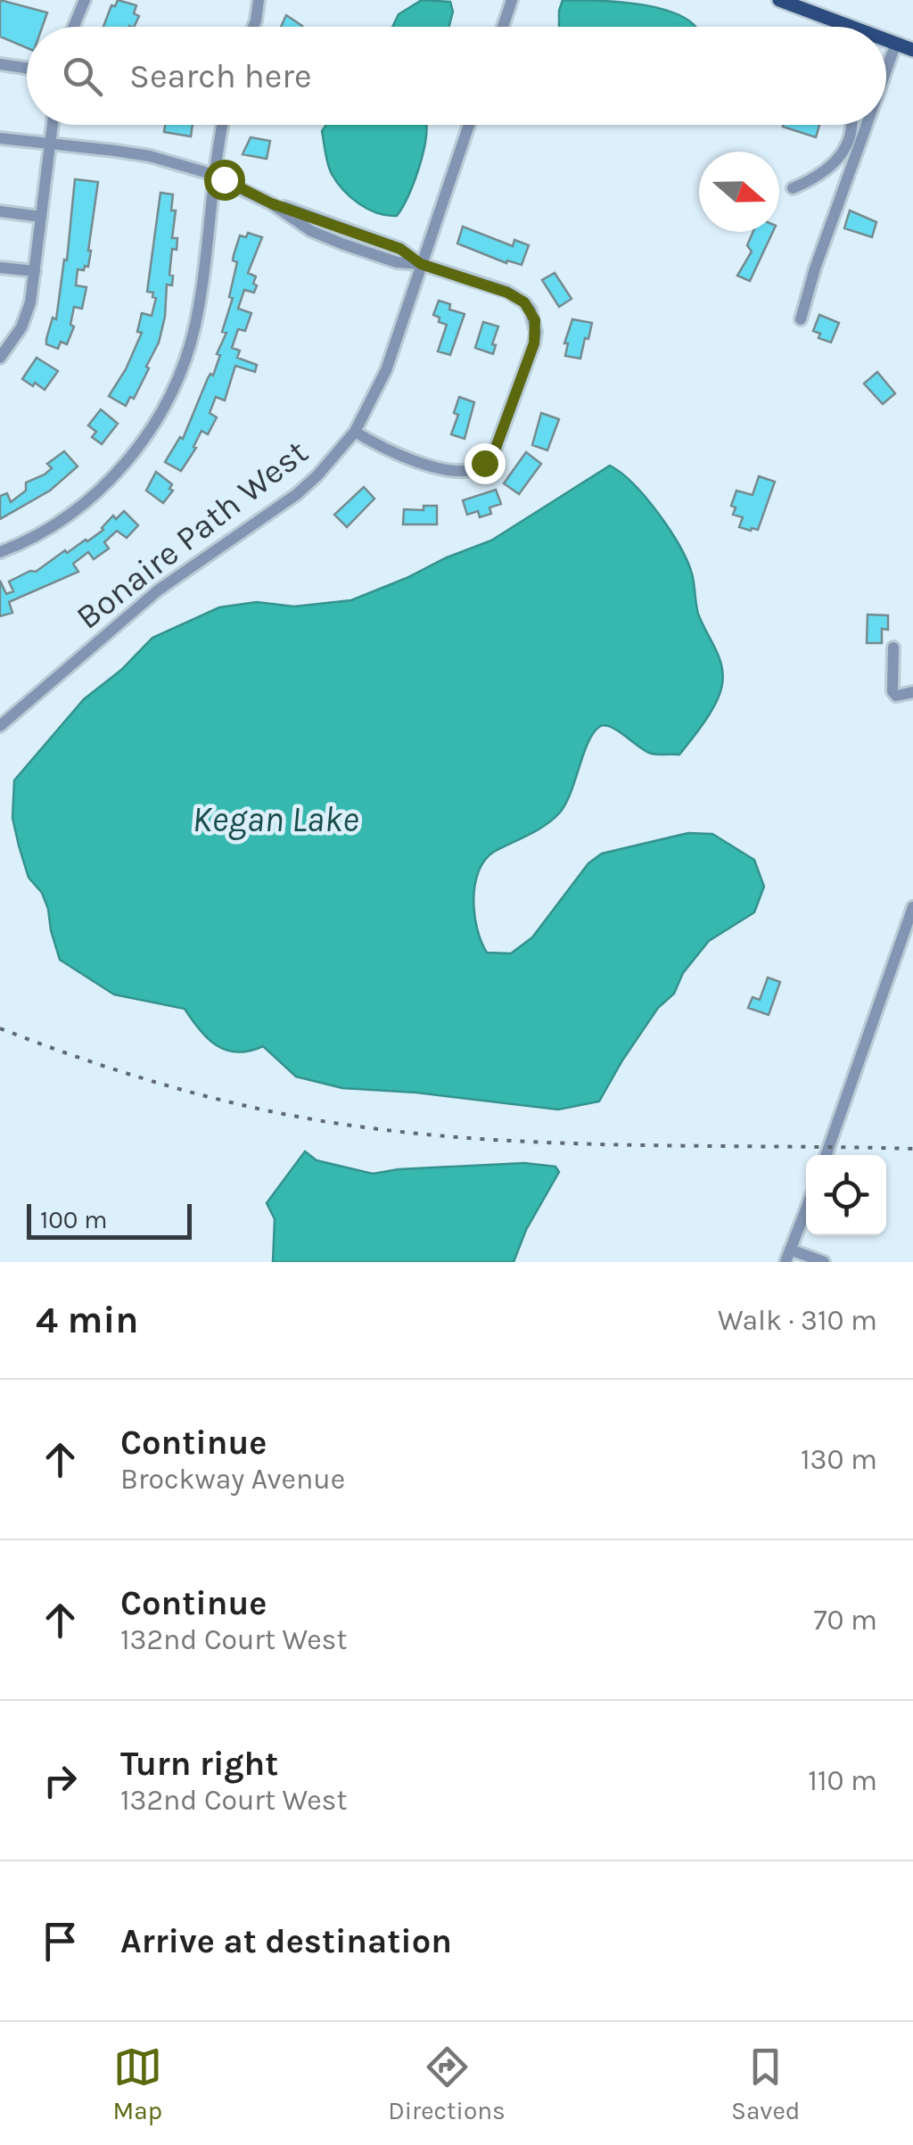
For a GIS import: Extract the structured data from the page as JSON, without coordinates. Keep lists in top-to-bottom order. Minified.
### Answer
{"streets":{"street":["Bonaire Path West"]},"water":["Kegan Lake"],"scale_bar":"100 m","north":"right","page":{"search":"Search here","scale":"100 m","heading":["4 min","Walk · 310 m"],"list":[["Continue","Brockway Avenue","130 m"],["Continue","132nd Court West","70 m"],["Turn right","132nd Court West","110 m"],"Arrive at destination"],"nav":["Map","Directions","Saved"]}}
